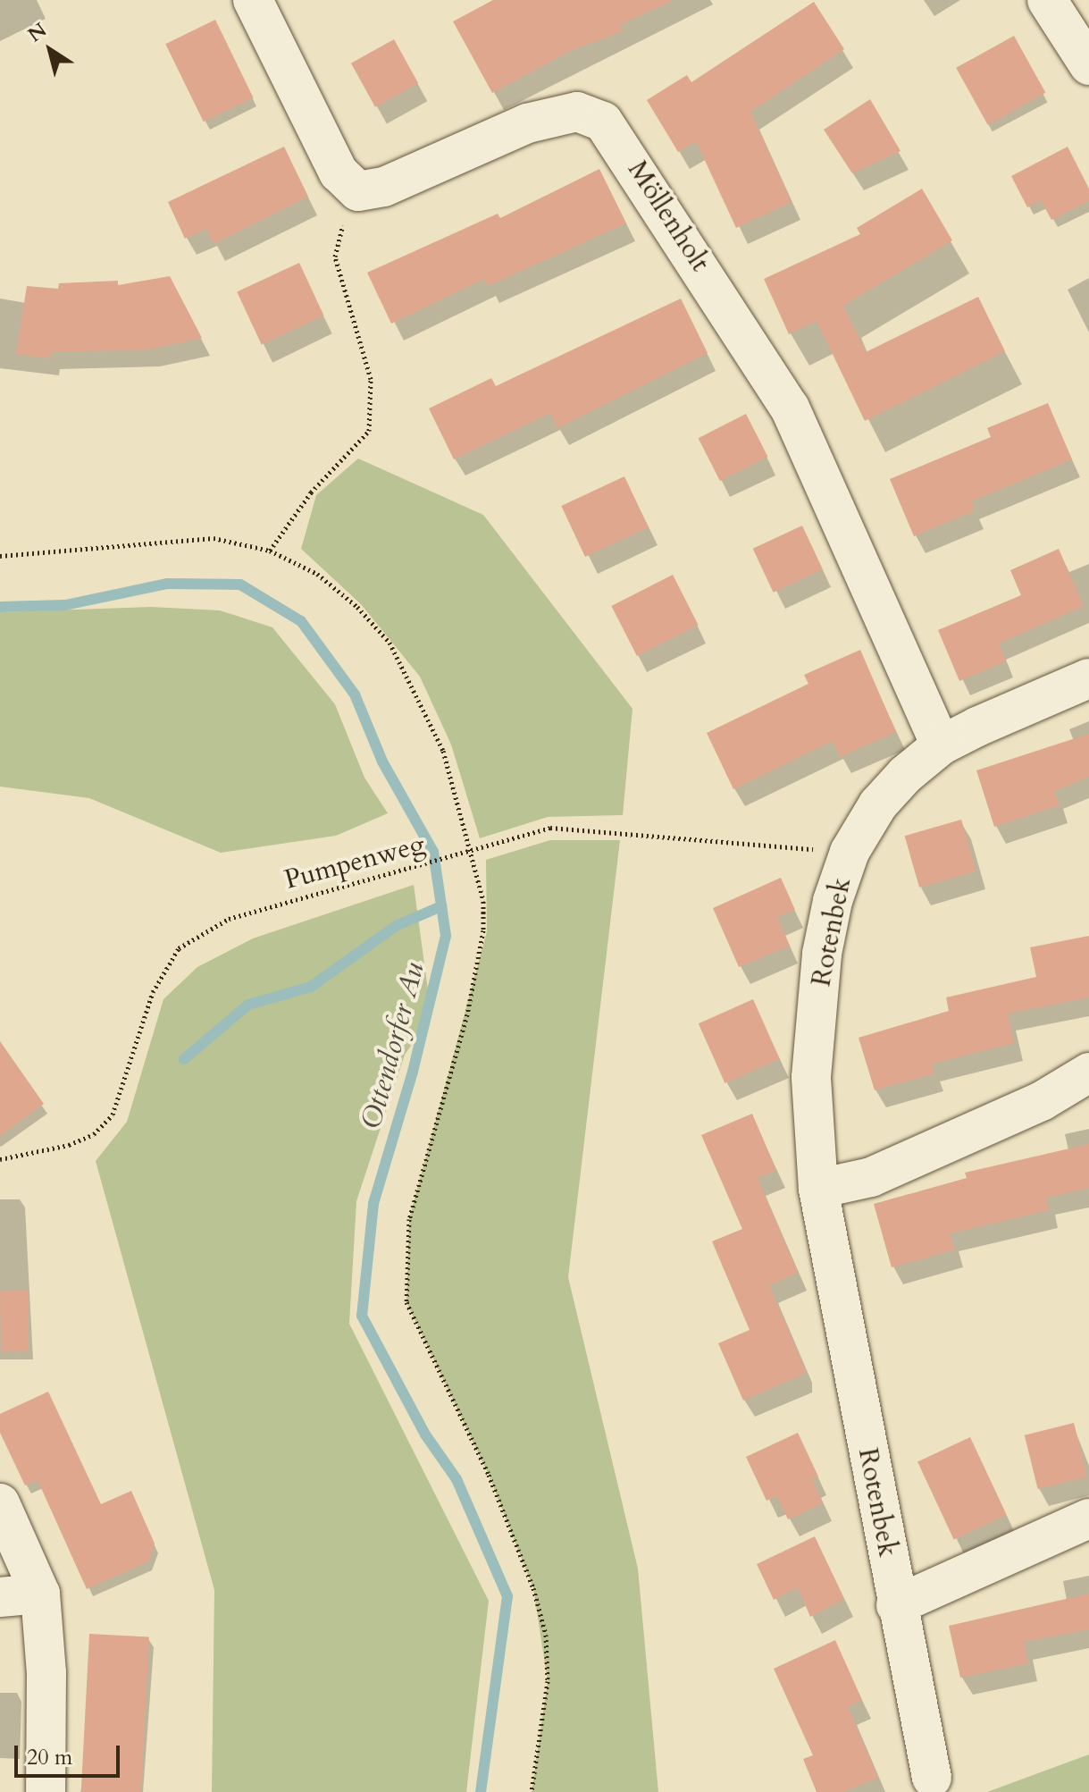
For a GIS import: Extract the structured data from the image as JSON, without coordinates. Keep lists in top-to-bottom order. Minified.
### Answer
{"streets":{"street":["Möllenholt","Rotenbek"],"path":["Pumpenweg"]},"crossings":[["Möllenholt","Rotenbek"],["Pumpenweg","Rotenbek"]],"water":["Ottendorfer Au"],"scale_bar":"20 m","north":"top left"}
